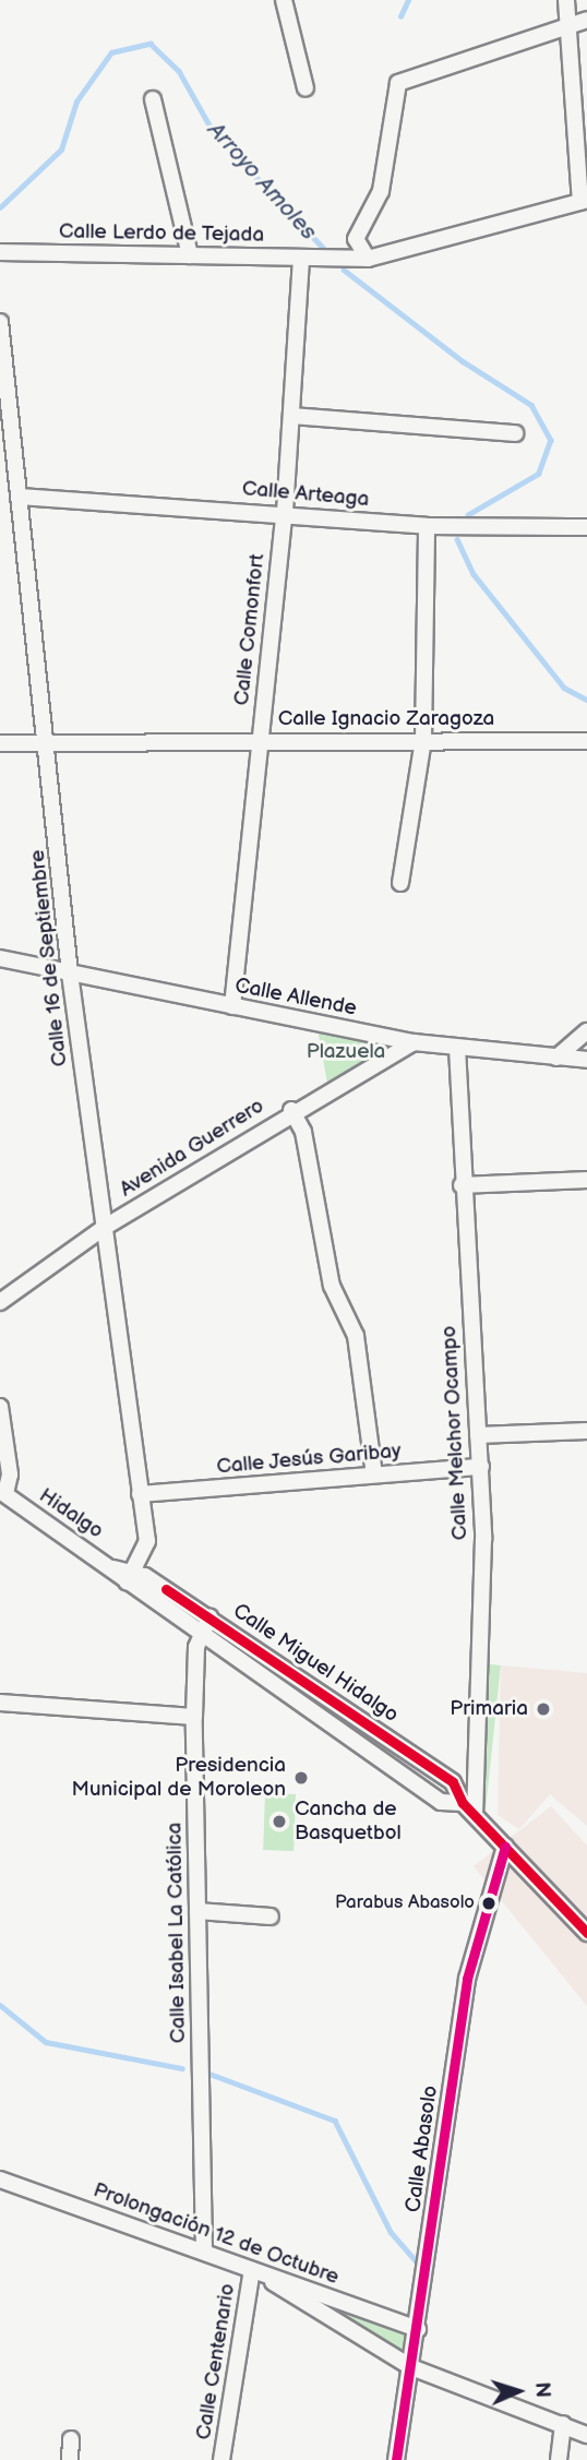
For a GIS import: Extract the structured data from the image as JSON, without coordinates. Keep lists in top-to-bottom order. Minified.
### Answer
{"streets":{"street":["Calle Lerdo de Tejada","Calle Arteaga","Calle Comonfort","Calle Ignacio Zaragoza","Calle 16 de Septiembre","Calle Allende","Avenida Guerrero","Calle Melchor Ocampo","Calle Jesús Garibay","Hidalgo","Calle Miguel Hidalgo","Calle Isabel La Católica","Calle Abasolo","Prolongación 12 de Octubre","Calle Centenario"]},"crossings":[["Calle Lerdo de Tejada","Calle Comonfort"],["Calle Arteaga","Calle Comonfort"],["Calle Arteaga","Calle 16 de Septiembre"],["Calle Comonfort","Calle Ignacio Zaragoza"],["Calle Comonfort","Calle Allende"],["Calle Ignacio Zaragoza","Calle 16 de Septiembre"],["Calle 16 de Septiembre","Calle Allende"],["Calle 16 de Septiembre","Avenida Guerrero"],["Calle 16 de Septiembre","Calle Jesús Garibay"],["Calle 16 de Septiembre","Hidalgo"],["Calle 16 de Septiembre","Calle Miguel Hidalgo"],["Calle Allende","Avenida Guerrero"],["Calle Allende","Calle Melchor Ocampo"],["Calle Melchor Ocampo","Calle Jesús Garibay"],["Calle Melchor Ocampo","Calle Miguel Hidalgo"],["Hidalgo","Calle Miguel Hidalgo"],["Calle Miguel Hidalgo","Calle Isabel La Católica"],["Calle Miguel Hidalgo","Calle Abasolo"],["Calle Isabel La Católica","Prolongación 12 de Octubre"],["Calle Abasolo","Prolongación 12 de Octubre"],["Prolongación 12 de Octubre","Calle Centenario"]],"water":["Arroyo Amoles"],"parks":["Plazuela"],"places":["Primaria","Presidencia Municipal de Moroleon","Cancha de Basquetbol","Parabus Abasolo"],"north":"right"}
